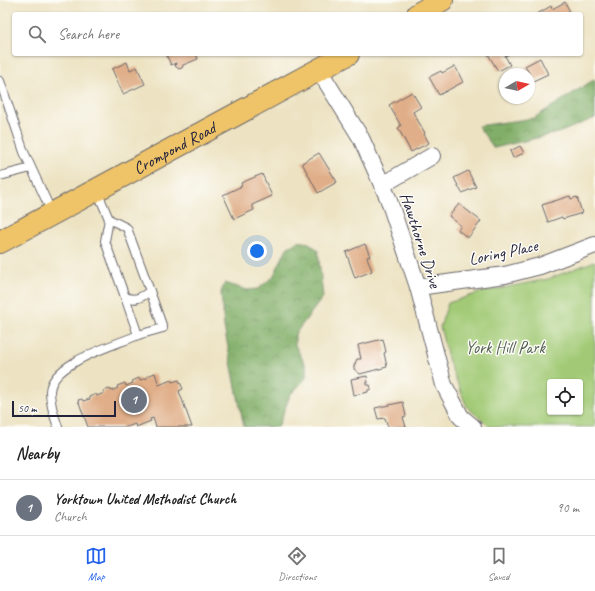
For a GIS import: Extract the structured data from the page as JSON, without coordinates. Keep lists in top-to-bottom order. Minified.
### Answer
{"streets":{"highway":["Crompond Road"],"street":["Hawthorne Drive","Loring Place"]},"crossings":[["Crompond Road","Hawthorne Drive"],["Hawthorne Drive","Loring Place"]],"parks":["York Hill Park"],"scale_bar":"50 m","north":"right","page":{"search":"Search here","pins":"1","scale":"50 m","heading":"Nearby","list":[{"mark":"1","name":"Yorktown United Methodist Church","note":"Church","value":"90 m"}],"nav":["Map","Directions","Saved"]}}
